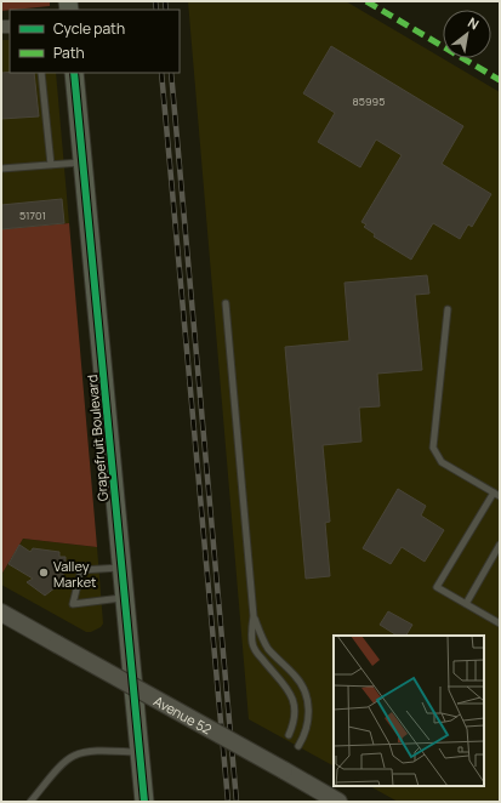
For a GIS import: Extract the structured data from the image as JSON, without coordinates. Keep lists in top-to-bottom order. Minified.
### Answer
{"streets":{"main road":["Grapefruit Boulevard","Avenue 52"]},"places":["Valley Market"],"house_numbers":["85995","51701"],"legend":["Cycle path","Path"],"north":"top right"}
